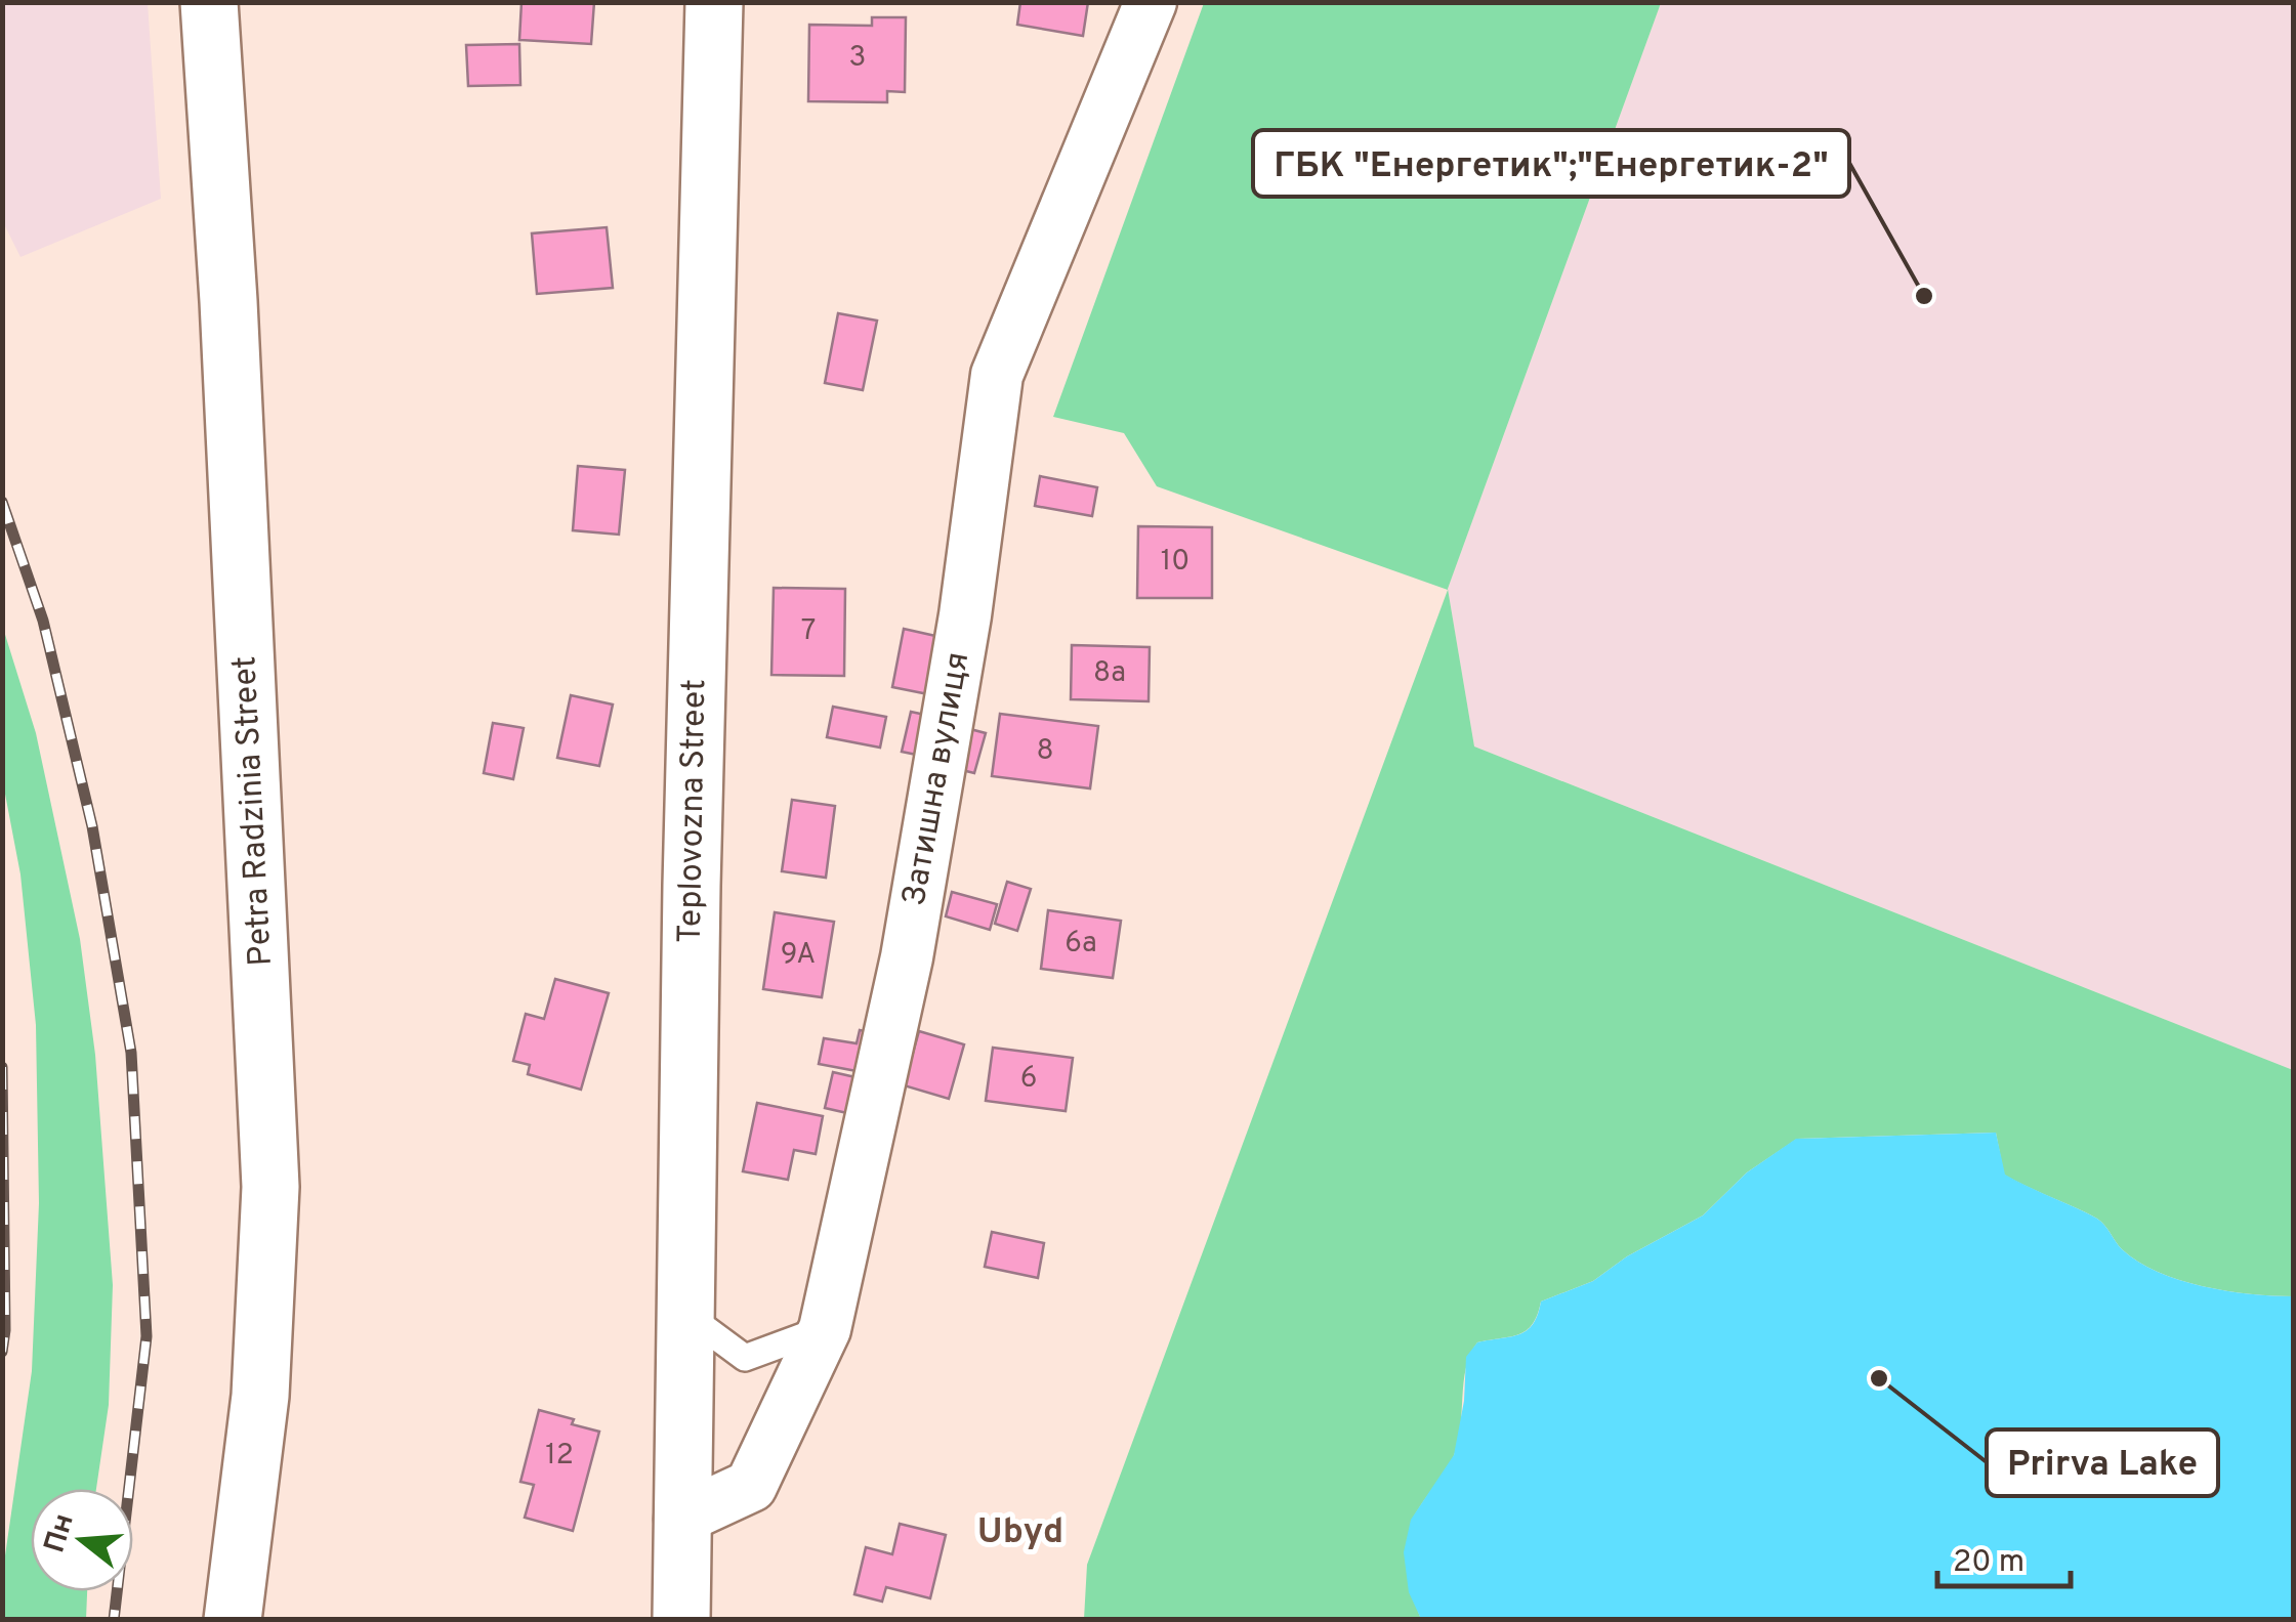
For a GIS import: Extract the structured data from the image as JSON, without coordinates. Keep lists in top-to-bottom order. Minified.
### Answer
{"streets":{"street":["Затишна вулиця","Petra Radzinia Street","Teplovozna Street"]},"crossings":[["Затишна вулиця","Teplovozna Street"]],"districts":["Ubyd"],"places":["ГБК \"Енергетик\";\"Енергетик-2\"","Prirva Lake"],"house_numbers":["3","10","7","8а","8","6а","9А","6","12"],"scale_bar":"20 m","north":"left"}
